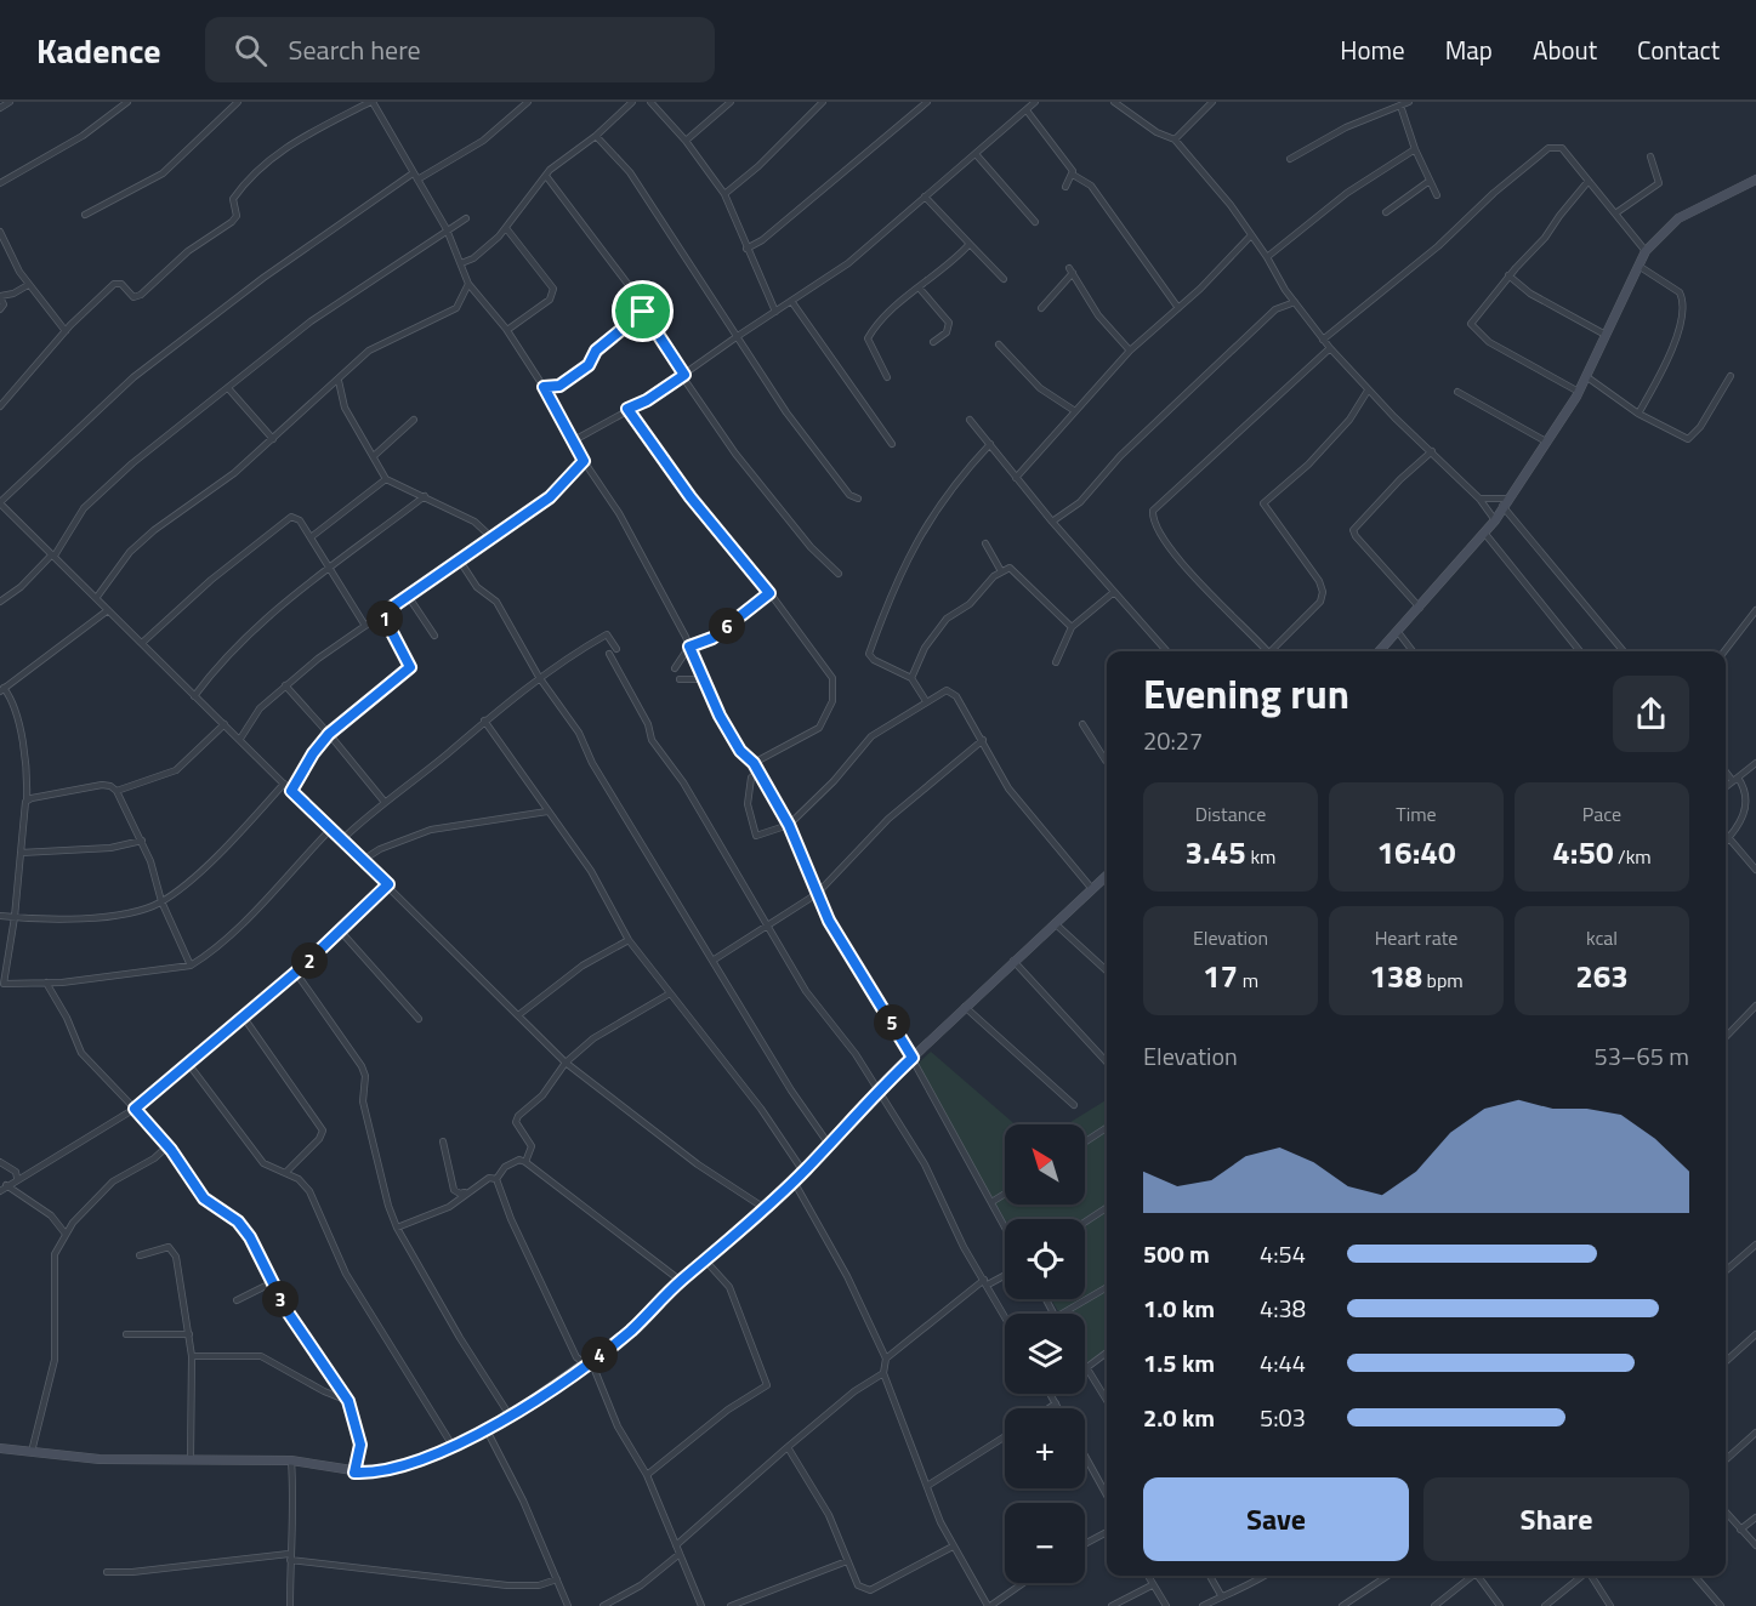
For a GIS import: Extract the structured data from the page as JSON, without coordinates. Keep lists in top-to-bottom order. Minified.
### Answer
{"north":"top left","page":{"header":"Kadence","search":"Search here","nav":["Home","Map","About","Contact"],"pins":["1","6","2","5","3","4"],"heading":["Evening run","20:27"],"stats":[["Distance","3.45 km"],["Time","16:40"],["Pace","4:50 /km"],["Elevation","17 m"],["Heart rate","138 bpm"],["kcal","263"]],"chart":["Elevation","53–65 m"],"map_buttons":["+","−"],"list":[{"name":"500 m","note":"4:54"},{"name":"1.0 km","note":"4:38"},{"name":"1.5 km","note":"4:44"},{"name":"2.0 km","note":"5:03"}],"buttons":["Save","Share"]}}
